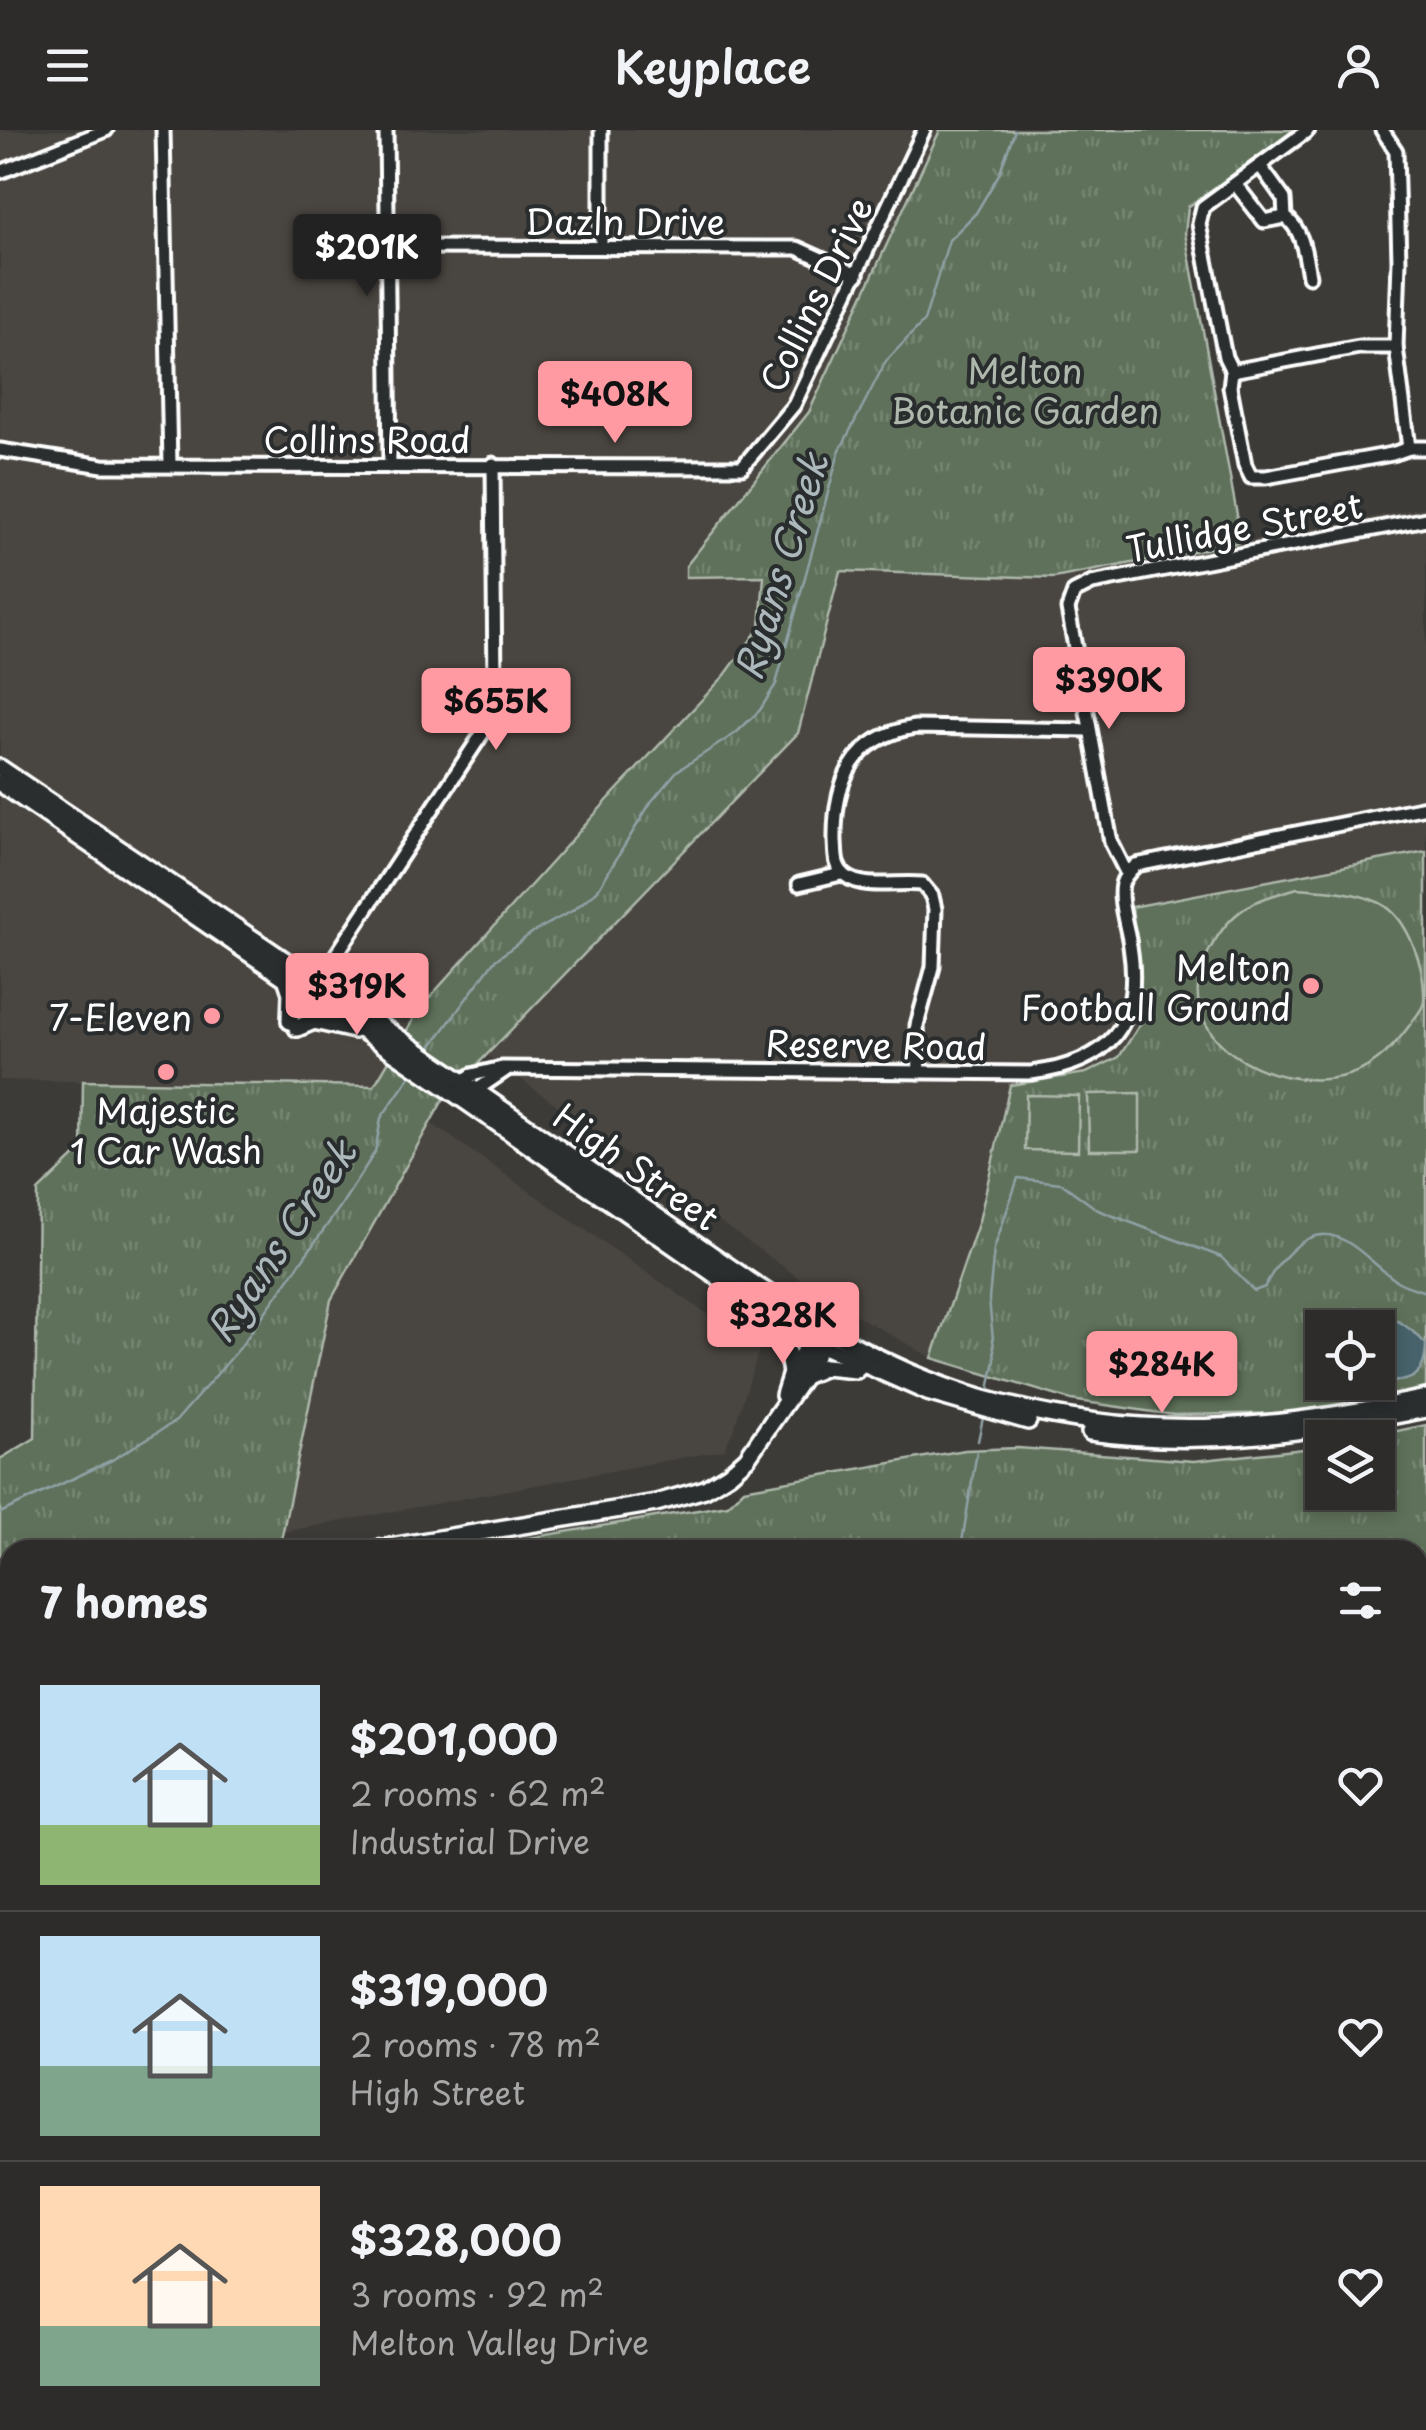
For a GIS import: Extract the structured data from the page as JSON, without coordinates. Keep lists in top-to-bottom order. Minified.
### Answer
{"streets":{"main road":["High Street"],"street":["Dazln Drive","Collins Drive","Collins Road","Tullidge Street","Reserve Road"]},"crossings":[["Dazln Drive","Collins Drive"],["Collins Drive","Collins Road"],["Reserve Road","High Street"]],"water":["Ryans Creek"],"parks":["Melton Botanic Garden"],"places":["Melton Football Ground","7-Eleven","Majestic 1 Car Wash"],"page":{"header":"Keyplace","price":["$201K","$408K","$390K","$655K","$319K","$328K","$284K"],"heading":"7 homes","list":[{"name":"$201,000","note":"2 rooms · 62 m² · Industrial Drive"},{"name":"$319,000","note":"2 rooms · 78 m² · High Street"},{"name":"$328,000","note":"3 rooms · 92 m² · Melton Valley Drive"}]}}
